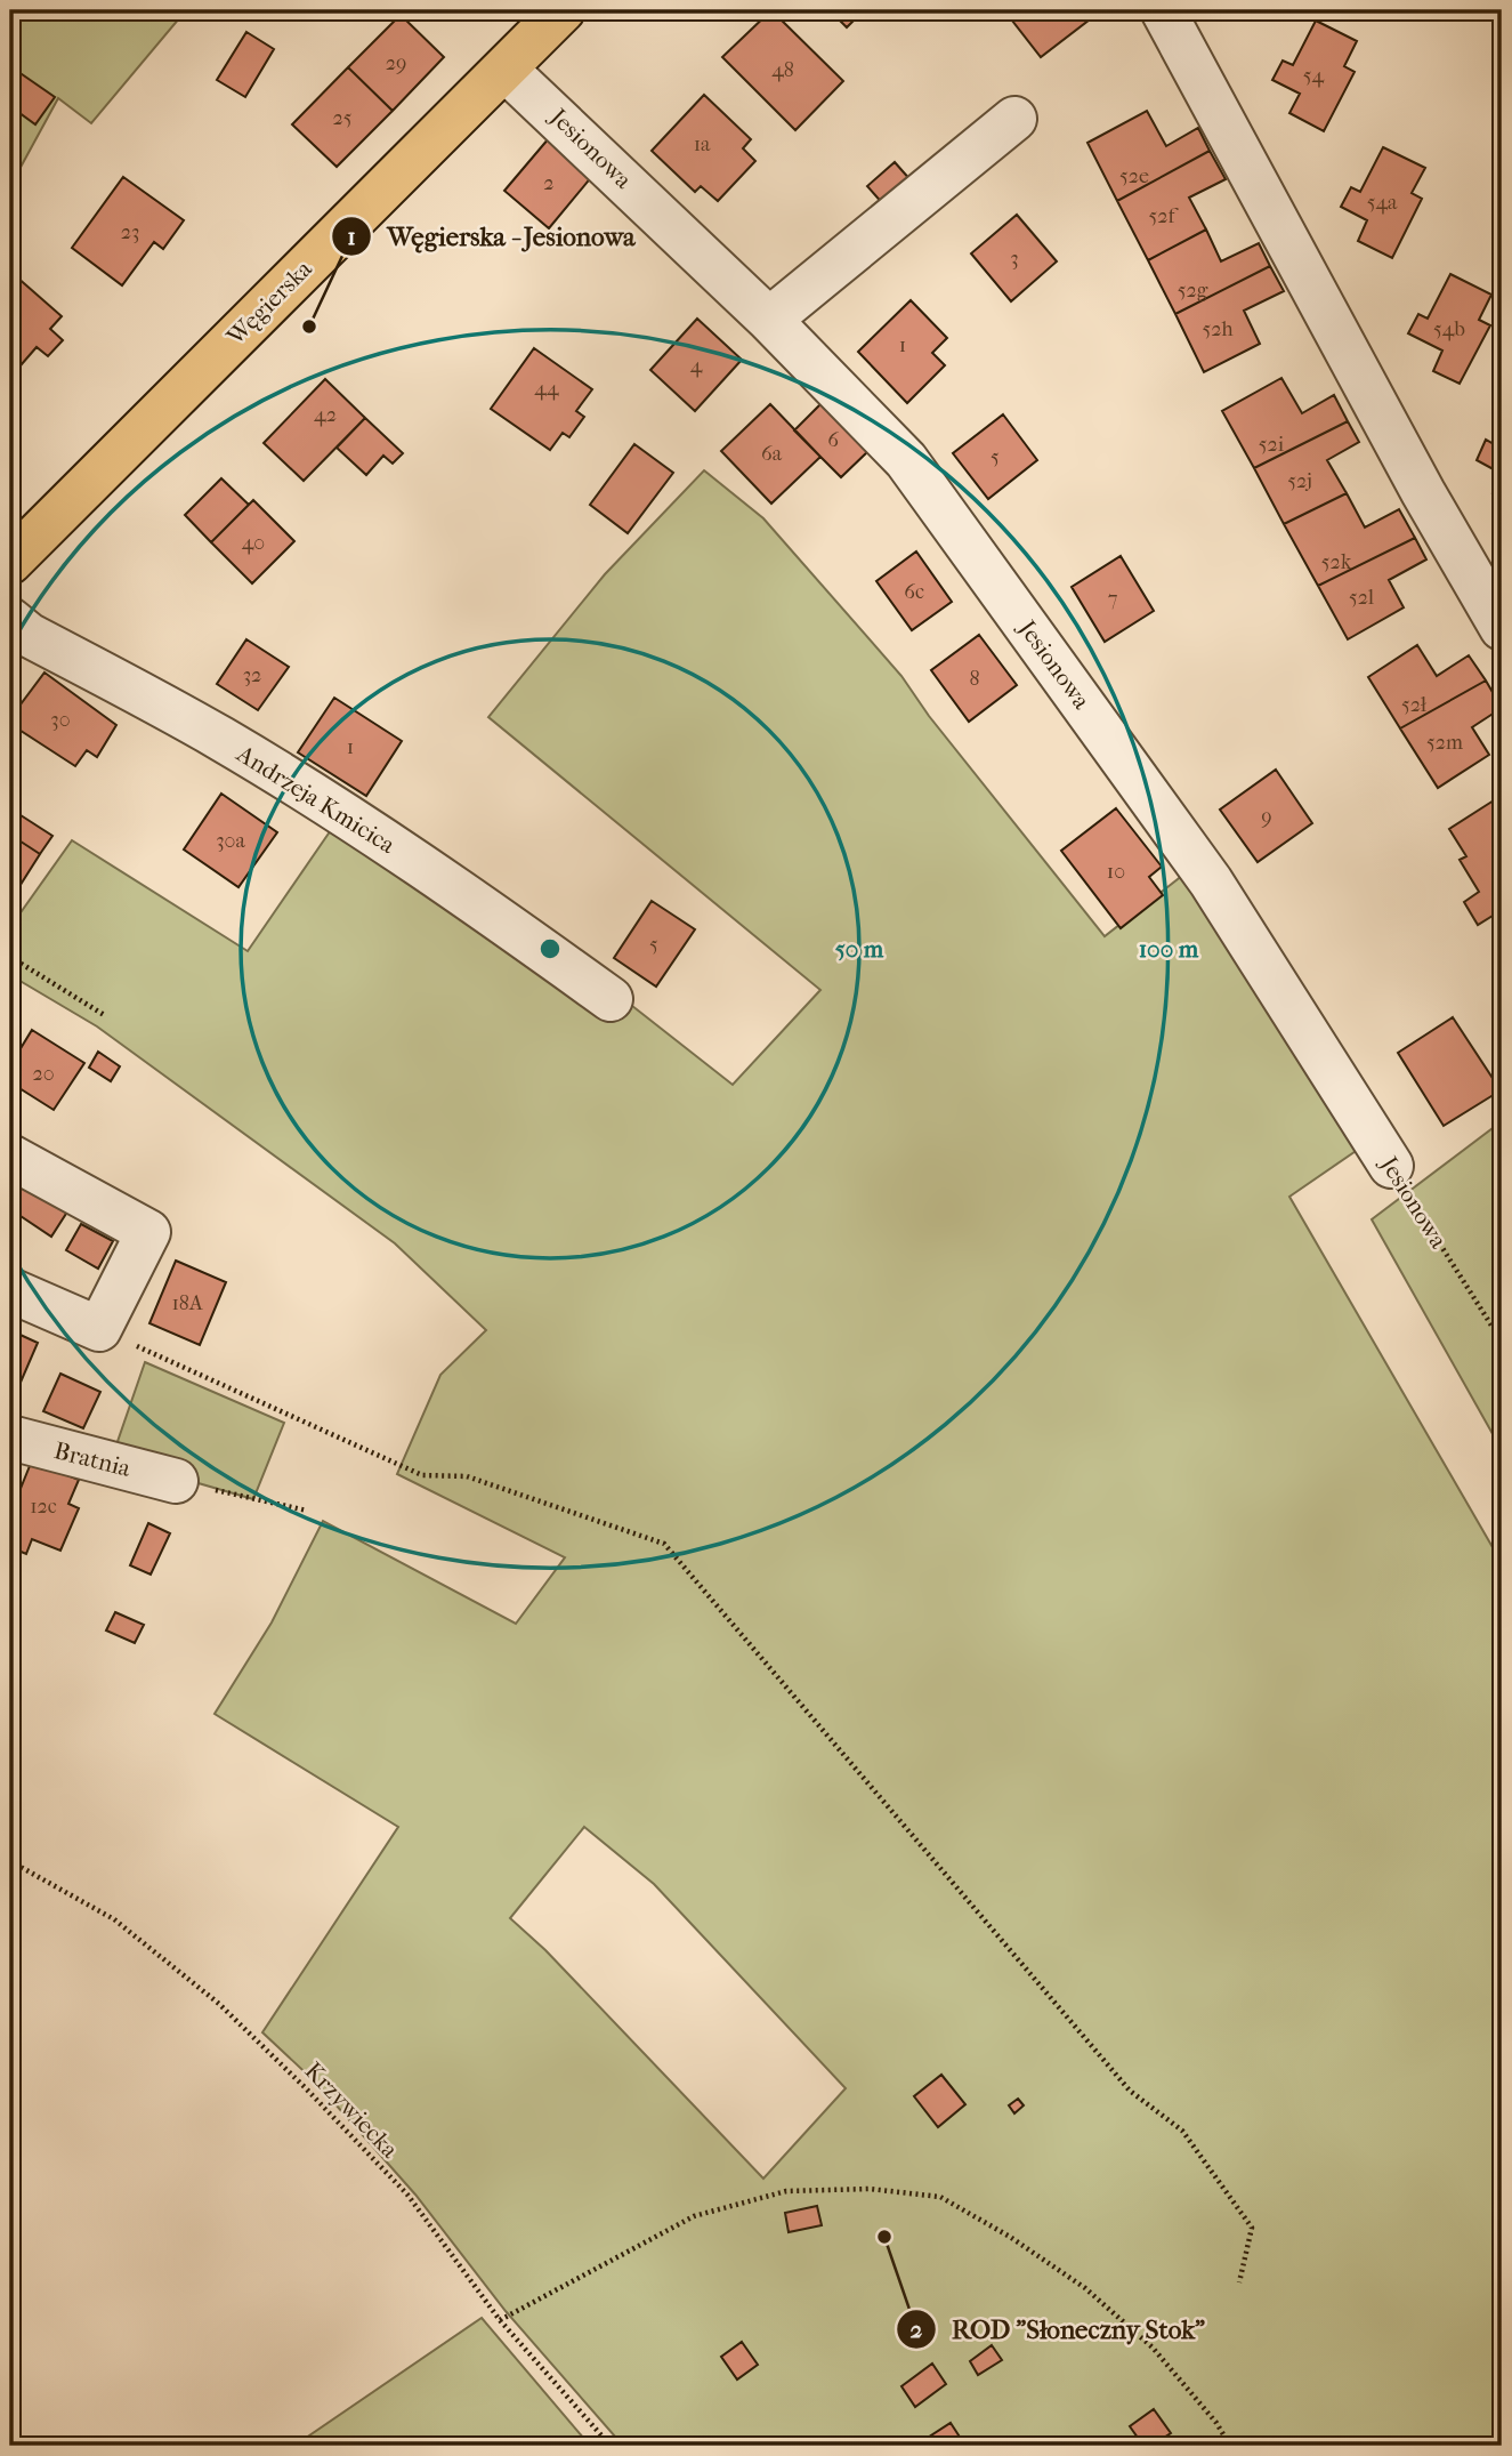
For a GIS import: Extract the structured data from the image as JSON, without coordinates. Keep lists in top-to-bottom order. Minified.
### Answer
{"streets":{"main road":["Węgierska"],"street":["Jesionowa","Andrzeja Kmicica","Bratnia"],"path":["Krzywiecka"]},"crossings":[["Jesionowa","Węgierska"]],"places":["Węgierska - Jesionowa","ROD \"Słoneczny Stok\""],"house_numbers":["29","48","54","25","1a","52e","2","54a","52f","23","3","52g","52h","54b","1","4","44","42","6","52i","6a","5","52j","40","52k","6c","52l","7","32","8","52ł","30","52m","1","9","30a","10","5","20","18A","12c"],"rings":["50 m","100 m"]}
